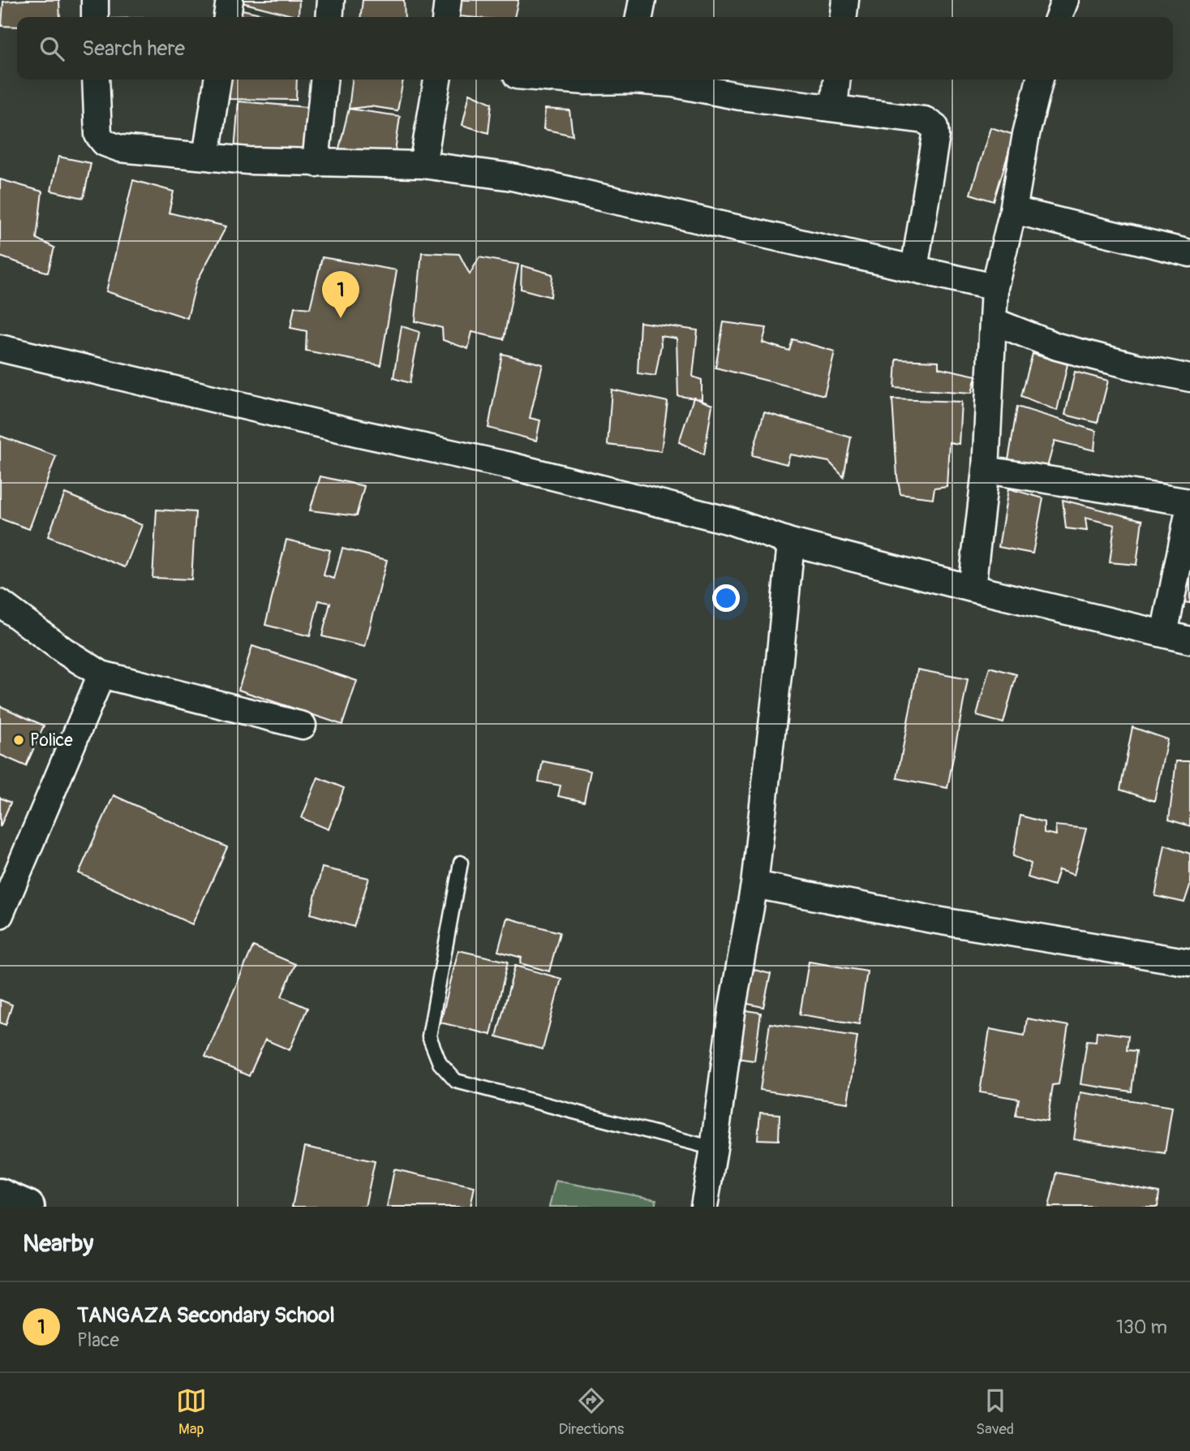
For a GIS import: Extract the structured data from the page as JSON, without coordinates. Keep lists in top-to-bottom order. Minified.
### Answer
{"places":["Police"],"page":{"search":"Search here","pins":"1","heading":"Nearby","list":[{"mark":"1","name":"TANGAZA Secondary School","note":"Place","value":"130 m"}],"nav":["Map","Directions","Saved"]}}
